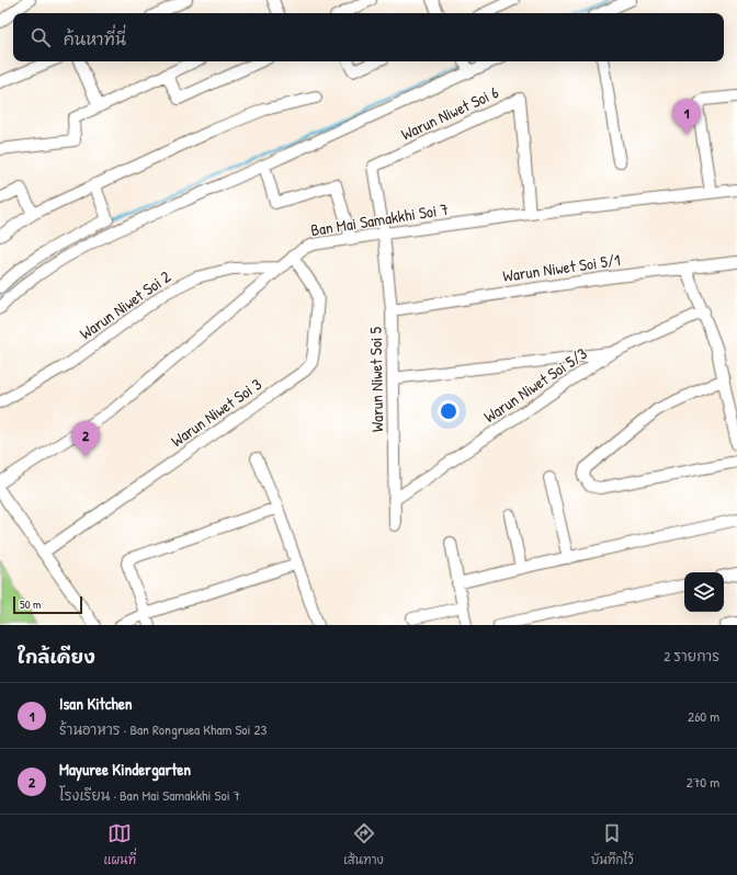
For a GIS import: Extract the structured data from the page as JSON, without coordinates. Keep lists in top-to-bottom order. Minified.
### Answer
{"streets":{"street":["Warun Niwet Soi 6","Ban Mai Samakkhi Soi 7","Warun Niwet Soi 5/1","Warun Niwet Soi 2","Warun Niwet Soi 5","Warun Niwet Soi 5/3","Warun Niwet Soi 3"]},"crossings":[["Warun Niwet Soi 6","Ban Mai Samakkhi Soi 7"],["Warun Niwet Soi 6","Warun Niwet Soi 5"],["Ban Mai Samakkhi Soi 7","Warun Niwet Soi 2"],["Ban Mai Samakkhi Soi 7","Warun Niwet Soi 5"],["Ban Mai Samakkhi Soi 7","Warun Niwet Soi 3"],["Warun Niwet Soi 5/1","Warun Niwet Soi 5"],["Warun Niwet Soi 5","Warun Niwet Soi 5/3"]],"scale_bar":"50 m","page":{"search":"ค้นหาที่นี่","pins":["1","2"],"scale":"50 m","heading":["ใกล้เคียง","2 รายการ"],"list":[{"mark":"1","name":"Isan Kitchen","note":"ร้านอาหาร · Ban Rongruea Kham Soi 23","value":"260 m"},{"mark":"2","name":"Mayuree Kindergarten","note":"โรงเรียน · Ban Mai Samakkhi Soi 7","value":"270 m"}],"nav":["แผนที่","เส้นทาง","บันทึกไว้"]}}
